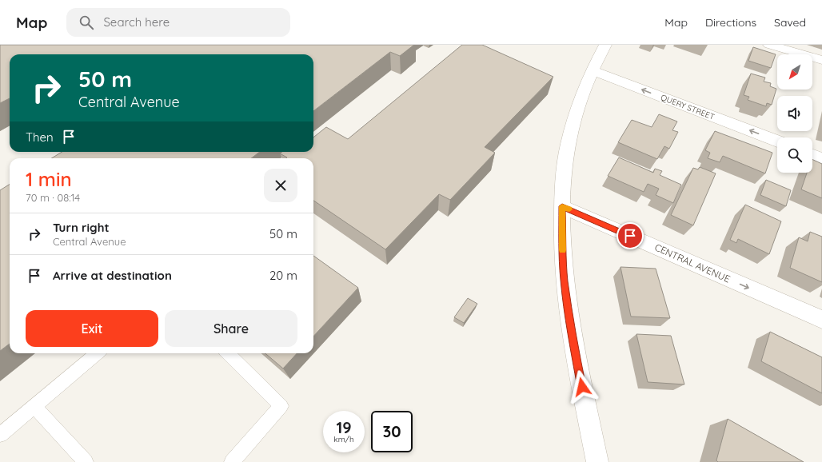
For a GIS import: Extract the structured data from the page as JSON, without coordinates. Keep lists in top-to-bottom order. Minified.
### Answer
{"streets":{"street":["QUERY STREET","CENTRAL AVENUE"]},"one_way":["QUERY STREET","CENTRAL AVENUE"],"north":"bottom left","page":{"header":"Map","search":"Search here","nav":["Map","Directions","Saved"],"turn":["50 m","Central Avenue"],"then":"Then","heading":["1 min","70 m · 08:14"],"list":[{"name":"Turn right","note":"Central Avenue","value":"50 m"},{"name":"Arrive at destination","value":"20 m"}],"buttons":["Exit","Share"],"speed":"19 km/h","limit":"30"}}
